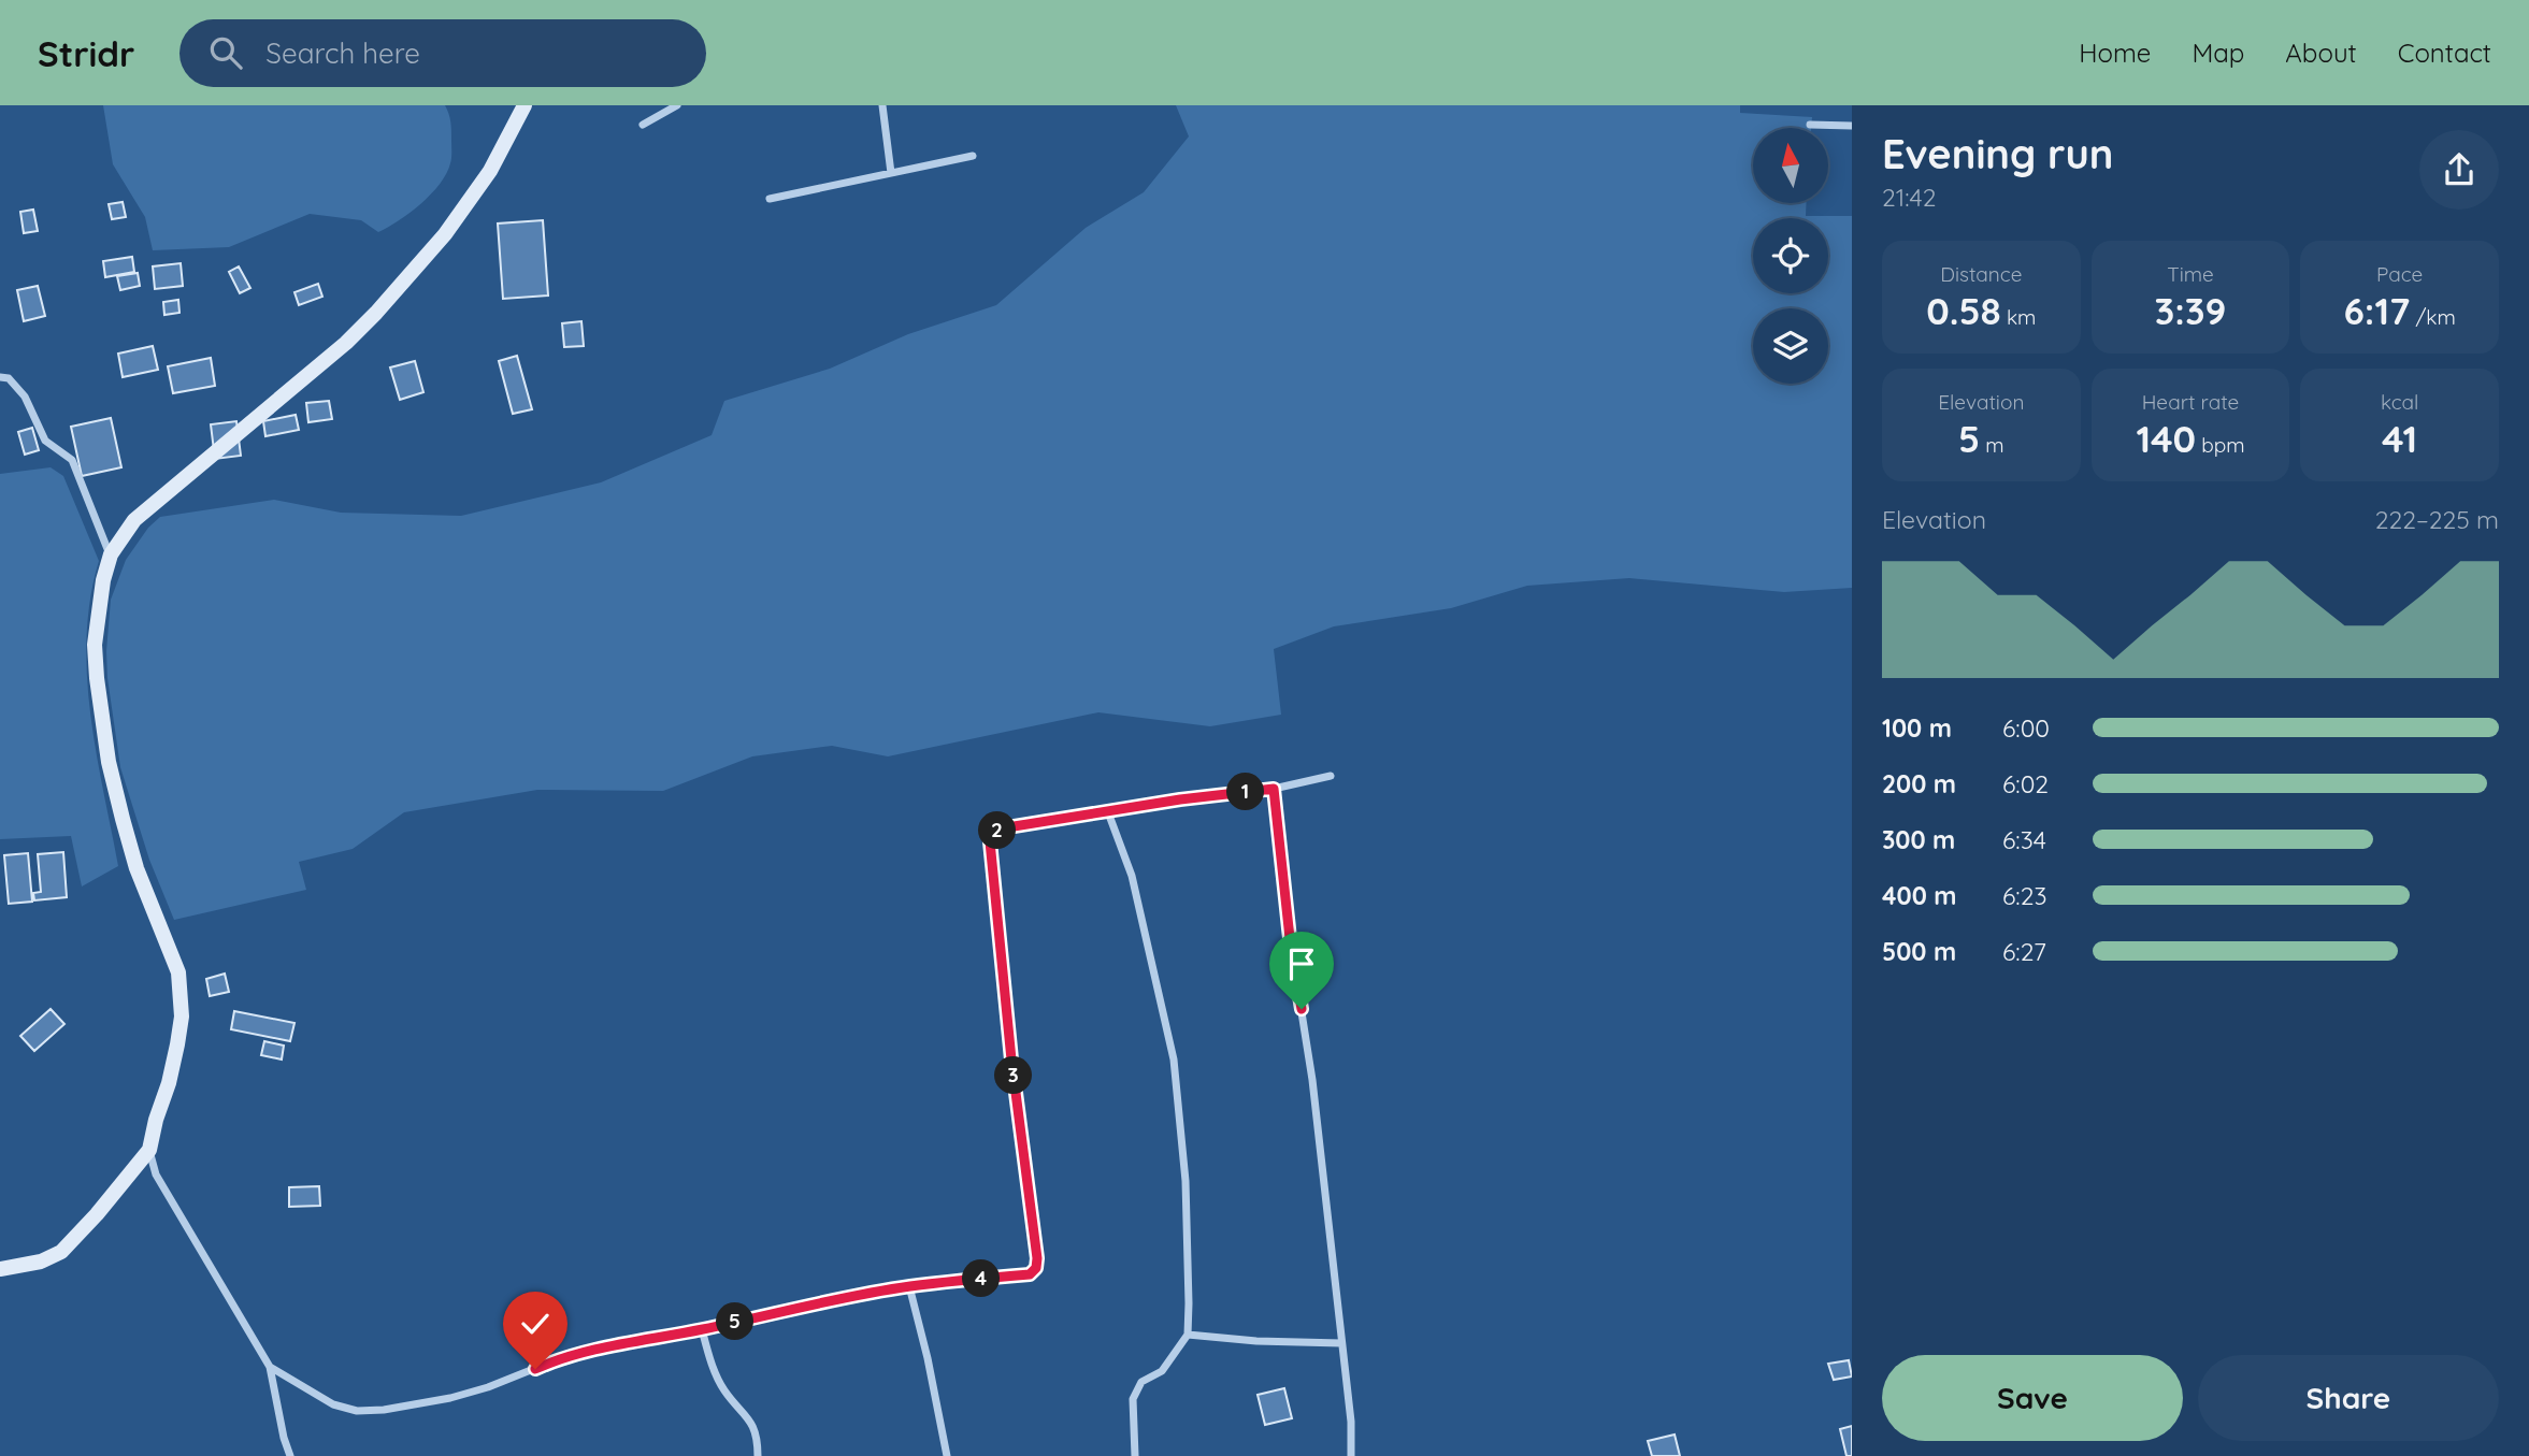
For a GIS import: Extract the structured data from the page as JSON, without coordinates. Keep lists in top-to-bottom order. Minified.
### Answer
{"north":"top","page":{"header":"Stridr","search":"Search here","nav":["Home","Map","About","Contact"],"heading":["Evening run","21:42"],"stats":[["Distance","0.58 km"],["Time","3:39"],["Pace","6:17 /km"],["Elevation","5 m"],["Heart rate","140 bpm"],["kcal","41"]],"chart":["Elevation","222–225 m"],"list":[{"name":"100 m","note":"6:00"},{"name":"200 m","note":"6:02"},{"name":"300 m","note":"6:34"},{"name":"400 m","note":"6:23"},{"name":"500 m","note":"6:27"}],"pins":["1","2","3","4","5"],"buttons":["Save","Share"]}}
